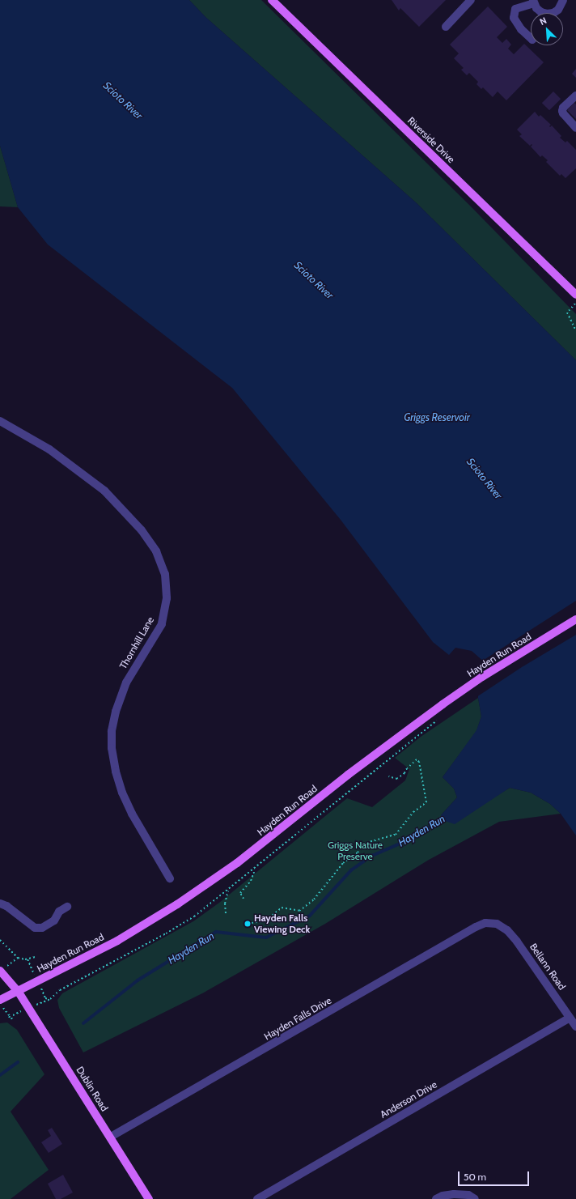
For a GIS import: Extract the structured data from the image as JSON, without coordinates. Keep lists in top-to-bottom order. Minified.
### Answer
{"streets":{"main road":["Riverside Drive","Hayden Run Road","Dublin Road"],"street":["Thornhill Lane","Bellann Road","Hayden Falls Drive","Anderson Drive"]},"crossings":[["Hayden Run Road","Dublin Road"],["Bellann Road","Hayden Falls Drive"],["Bellann Road","Anderson Drive"],["Hayden Falls Drive","Dublin Road"]],"water":["Scioto River","Griggs Reservoir","Hayden Run"],"parks":["Griggs Nature Preserve"],"places":["Hayden Falls Viewing Deck"],"scale_bar":"50 m","north":"top left"}
